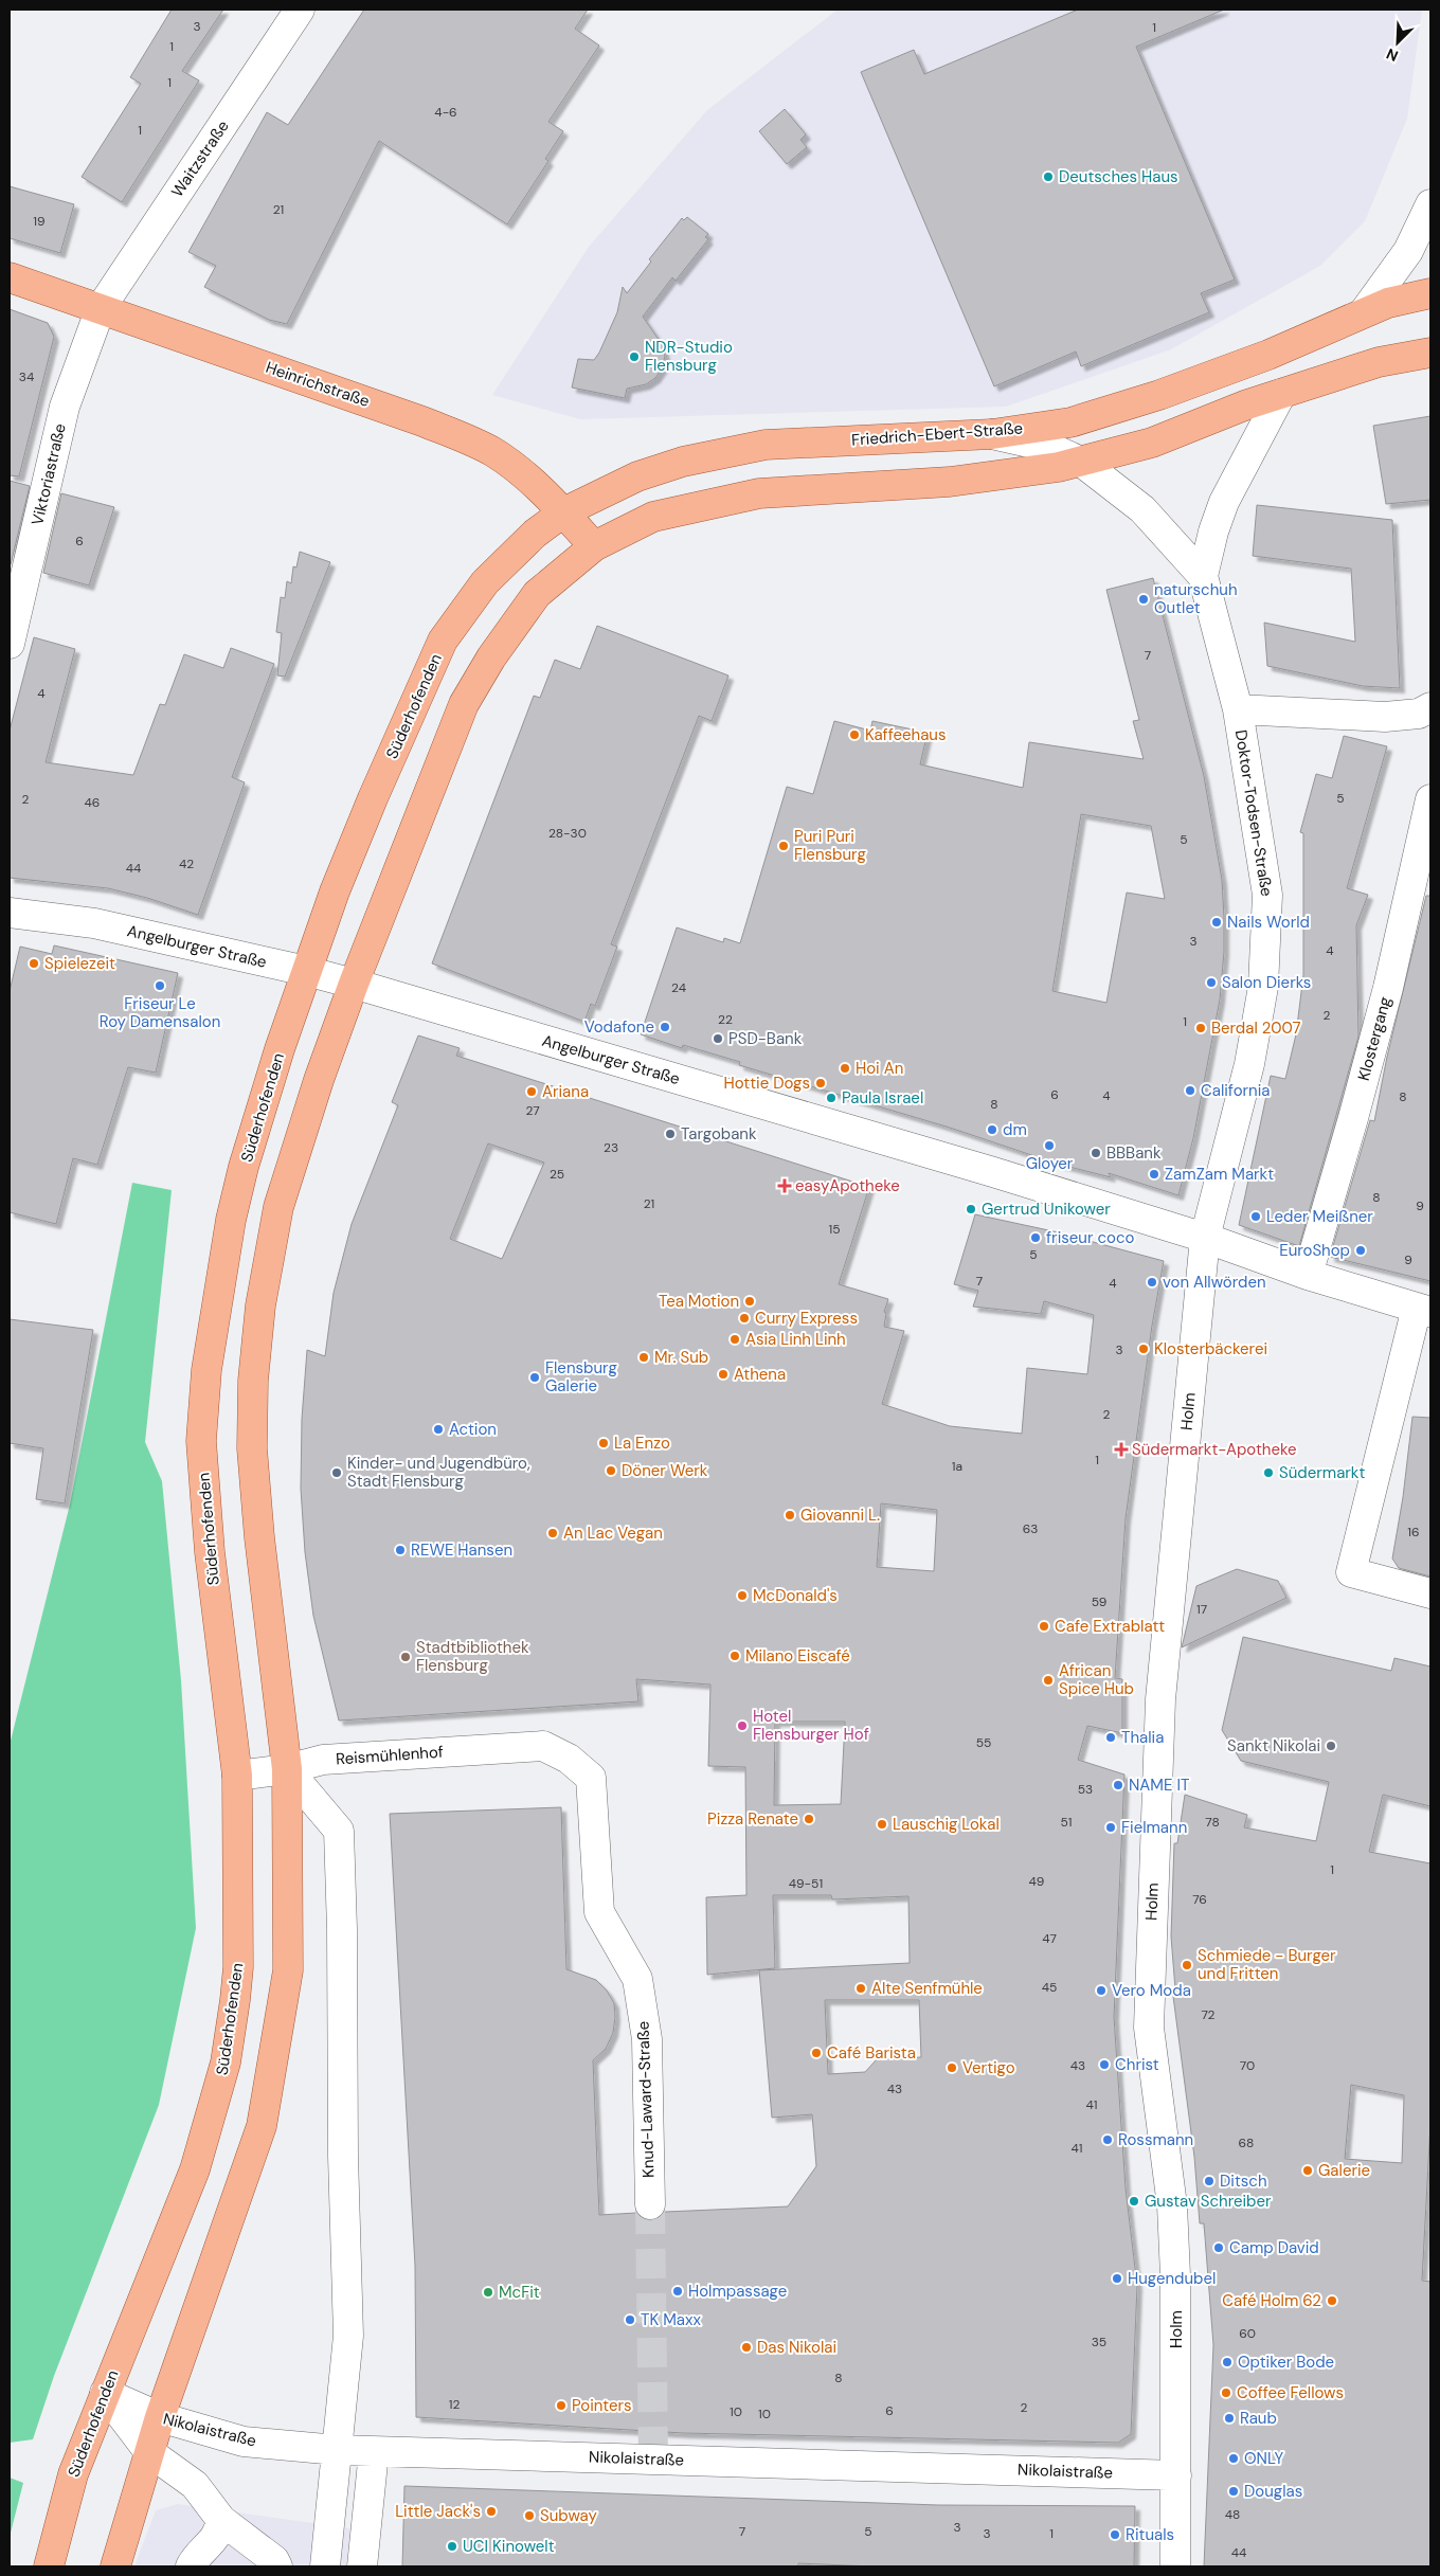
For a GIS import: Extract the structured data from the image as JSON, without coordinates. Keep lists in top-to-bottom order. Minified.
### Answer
{"streets":{"main road":["Heinrichstraße","Friedrich-Ebert-Straße","Süderhofenden"],"street":["Waitzstraße","Viktoriastraße","Doktor-Todsen-Straße","Angelburger Straße","Klostergang","Holm","Reismühlenhof","Knud-Laward-Straße","Nikolaistraße"]},"crossings":[["Waitzstraße","Heinrichstraße"],["Waitzstraße","Viktoriastraße"],["Heinrichstraße","Friedrich-Ebert-Straße"],["Heinrichstraße","Viktoriastraße"],["Friedrich-Ebert-Straße","Süderhofenden"],["Friedrich-Ebert-Straße","Doktor-Todsen-Straße"],["Süderhofenden","Angelburger Straße"],["Süderhofenden","Reismühlenhof"],["Süderhofenden","Nikolaistraße"],["Doktor-Todsen-Straße","Angelburger Straße"],["Doktor-Todsen-Straße","Holm"],["Angelburger Straße","Holm"],["Holm","Nikolaistraße"],["Reismühlenhof","Knud-Laward-Straße"]],"places":{"other":["Deutsches Haus","NDR-Studio Flensburg","naturschuh Outlet","Kaffeehaus","Puri Puri Flensburg","Nails World","Spielezeit","Salon Dierks","Friseur Le Roy Damensalon","Vodafone","Berdal 2007","PSD-Bank","Hoi An","Hottie Dogs","California","Ariana","Paula Israel","dm","Targobank","Gloyer","BBBank","ZamZam Markt","Gertrud Unikower","Leder Meißner","friseur coco","EuroShop","von Allwörden","Tea Motion","Curry Express","Asia Linh Linh","Klosterbäckerei","Mr. Sub","Athena","Flensburg Galerie","Action","La Enzo","Döner Werk","Kinder- und Jugendbüro, Stadt Flensburg","Südermarkt","Giovanni L.","An Lac Vegan","REWE Hansen","McDonald's","Cafe Extrablatt","Milano Eiscafé","Stadtbibliothek Flensburg","African Spice Hub","Hotel Flensburger Hof","Thalia","Sankt Nikolai","NAME IT","Pizza Renate","Lauschig Lokal","Fielmann","Schmiede - Burger und Fritten","Alte Senfmühle","Vero Moda","Café Barista","Christ","Vertigo","Rossmann","Galerie","Ditsch","Gustav Schreiber","Camp David","Hugendubel","Holmpassage","McFit","Café Holm 62","TK Maxx","Das Nikolai","Optiker Bode","Coffee Fellows","Pointers","Raub","ONLY","Douglas","Little Jack's","Subway","Rituals","UCI Kinowelt"],"health":["easyApotheke","Südermarkt-Apotheke"]},"house_numbers":["3","1","1","1","4-6","1","21","19","34","6","7","4","5","2","46","28-30","5","42","44","3","4","24","2","22","1","6","4","8","8","27","23","25","8","21","9","15","5","9","7","4","3","2","1","1a","63","16","59","17","55","53","51","78","1","49","49-51","76","47","45","72","43","70","43","41","68","41","60","35","8","12","2","6","10","10","48","3","7","5","3","1","44"],"north":"bottom left"}
